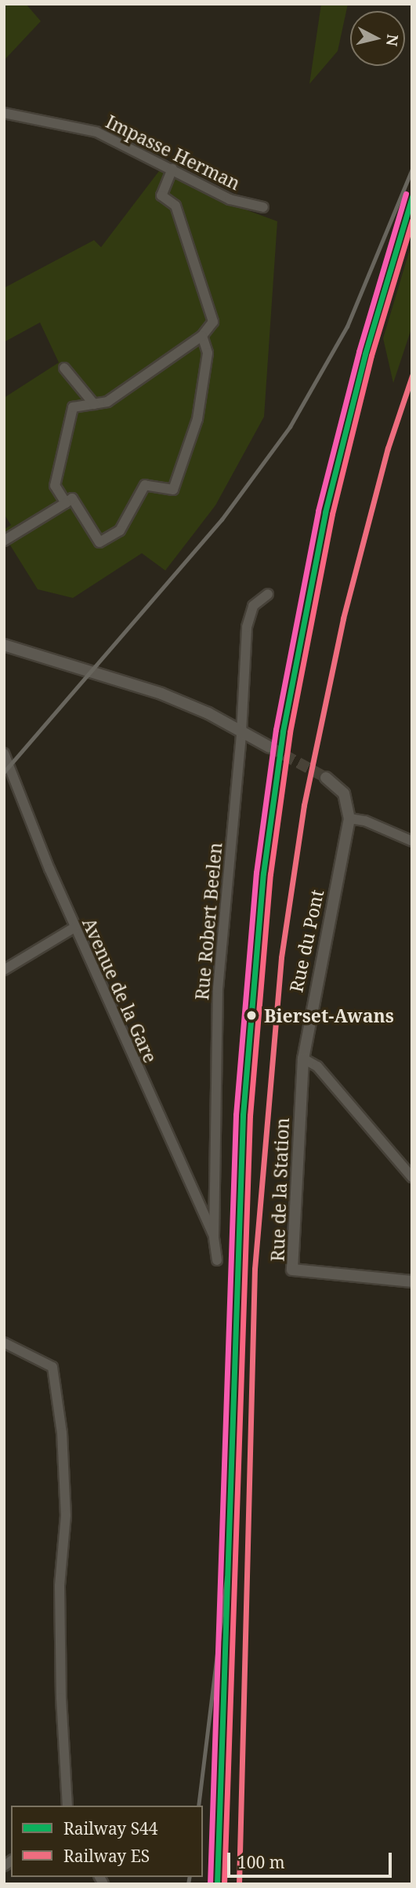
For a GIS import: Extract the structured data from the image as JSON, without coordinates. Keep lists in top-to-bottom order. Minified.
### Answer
{"streets":{"street":["Impasse Herman","Rue Robert Beelen","Rue du Pont","Avenue de la Gare","Rue de la Station"]},"crossings":[["Rue Robert Beelen","Avenue de la Gare"],["Rue du Pont","Rue de la Station"]],"places":["Bierset-Awans"],"lines":["rail line S44","rail line ES"],"legend":["Railway S44","Railway ES"],"scale_bar":"100 m","north":"right"}
